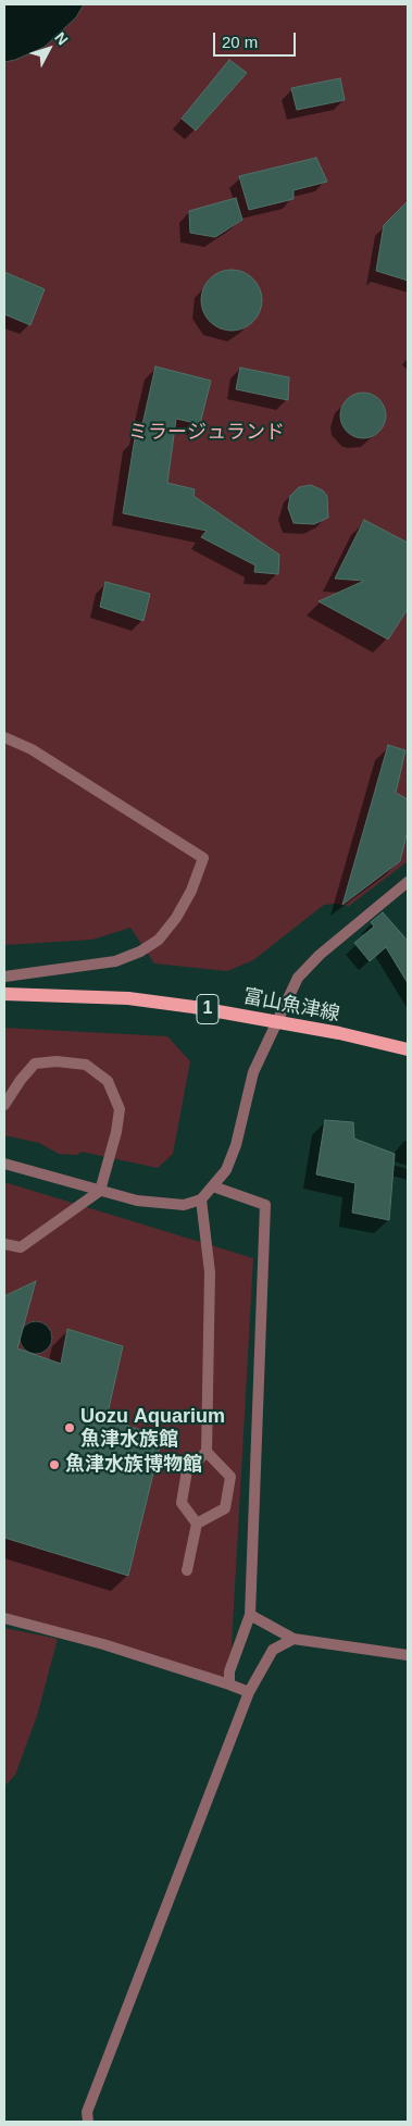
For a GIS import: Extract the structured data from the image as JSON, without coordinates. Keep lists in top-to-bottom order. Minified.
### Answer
{"streets":{"main road":["富山魚津線","1"]},"parks":["ミラージュランド"],"places":["Uozu Aquarium 魚津水族館","魚津水族博物館"],"scale_bar":"20 m","north":"top right"}
